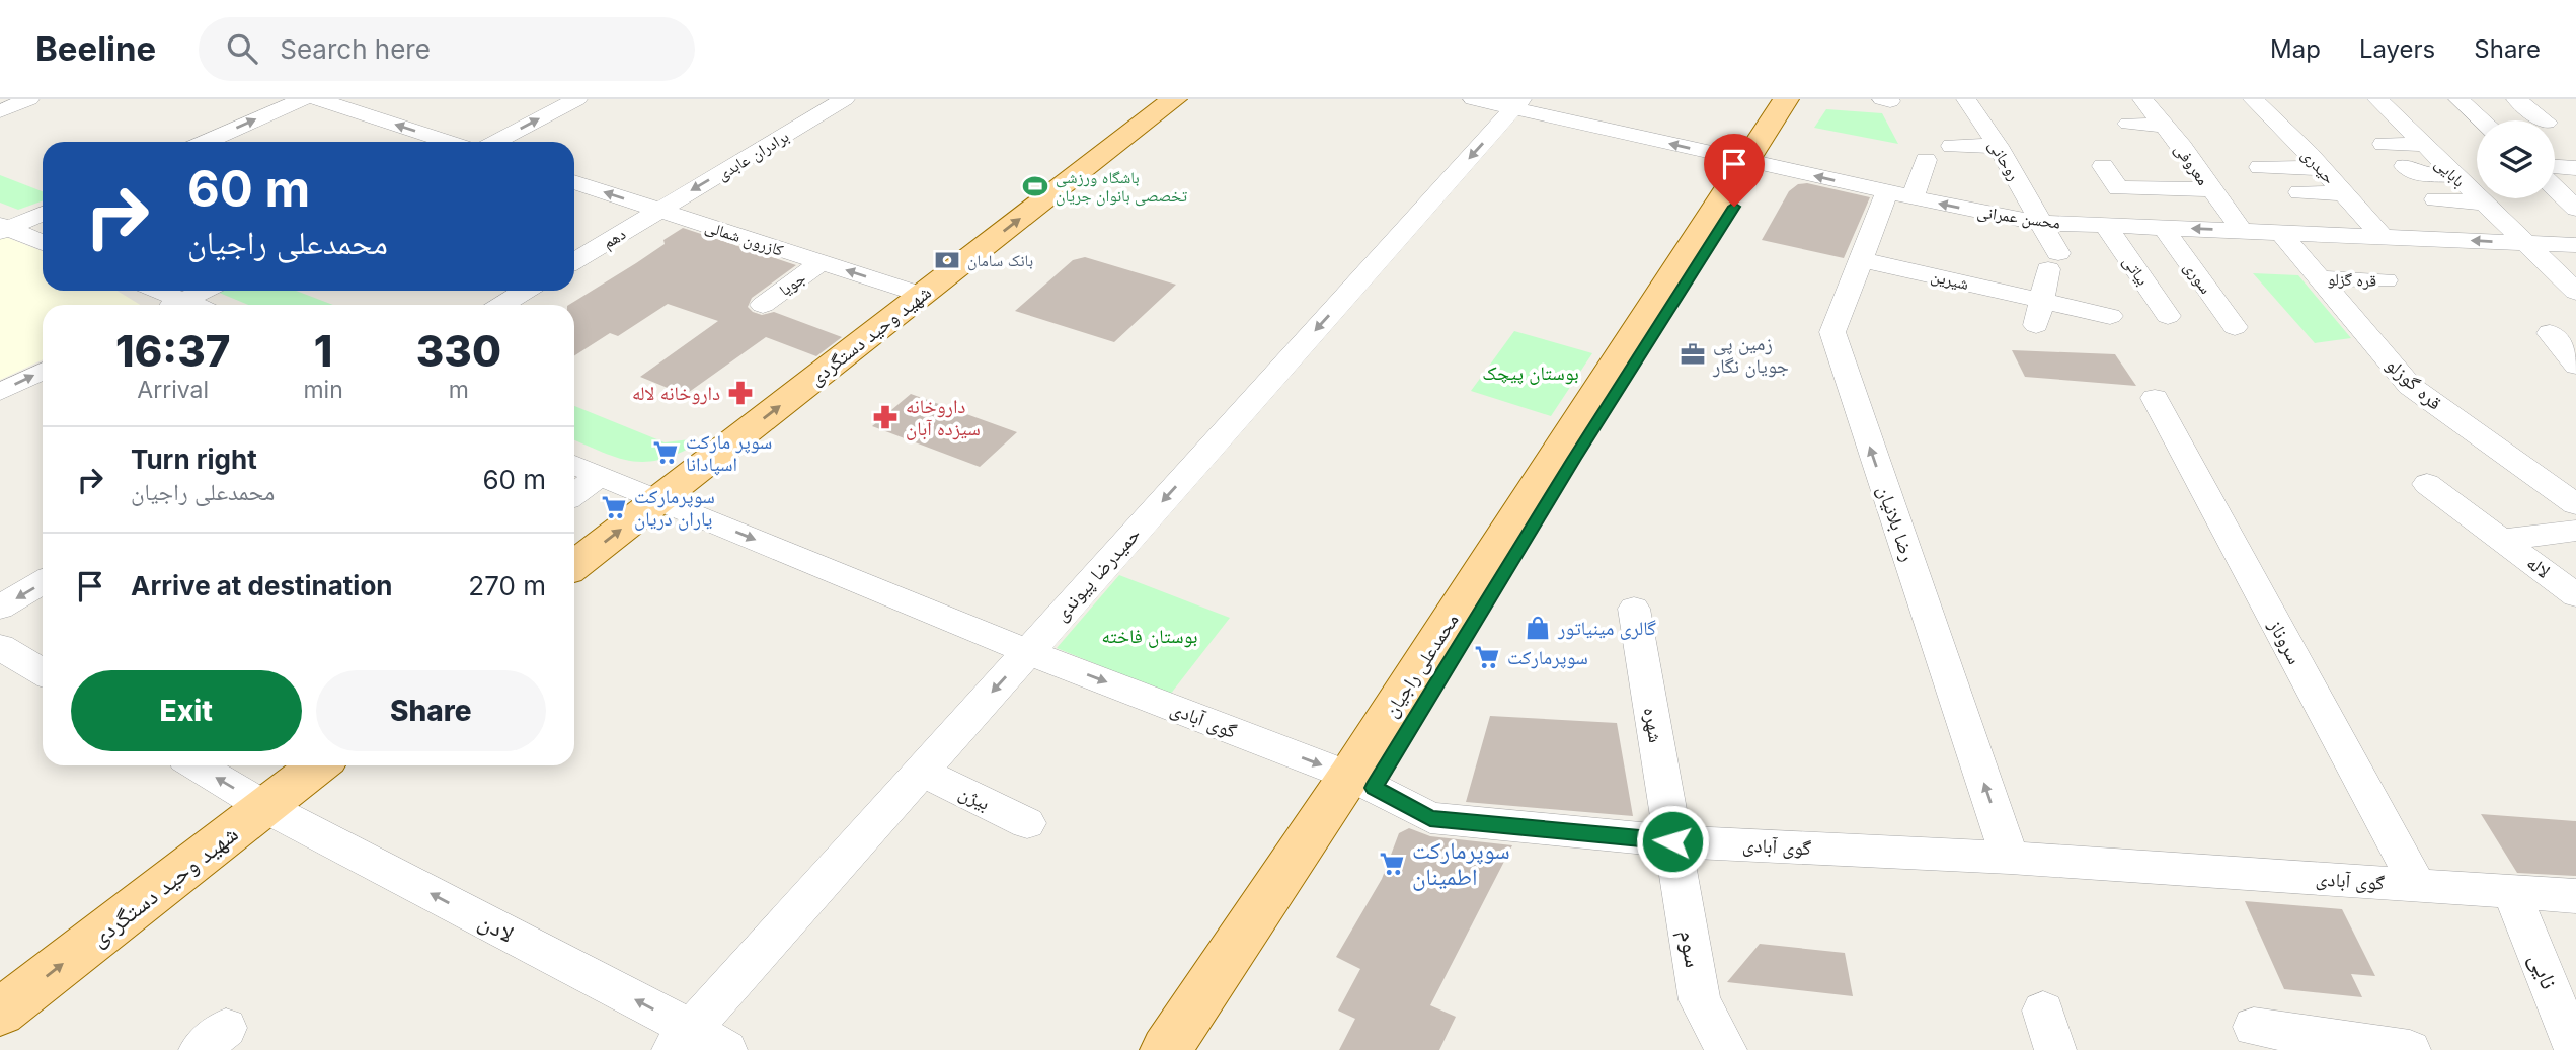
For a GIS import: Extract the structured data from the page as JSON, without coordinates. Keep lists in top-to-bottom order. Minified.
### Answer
{"streets":{"main road":["شهید وحید دستگردی","محمدعلی راجیان"],"street":["برادران عابدی","روحانی","معروفی","حیدری","بابایی","محسن عمرانی","دهم","کازرون شمالی","بیاتی","سوری","شیرین","قره گزلو","جویا","قره گوزلو","رضا بلانیان","لاله","حمیدرضا پیوندی","سروناز","گوی آبادی","شهره","بیژن","لادن","سوم","نایی"]},"crossings":[["برادران عابدی","دهم"],["برادران عابدی","کازرون شمالی"],["روحانی","محسن عمرانی"],["روحانی","شیرین"],["معروفی","محسن عمرانی"],["حیدری","محسن عمرانی"],["بابایی","محسن عمرانی"],["محسن عمرانی","بیاتی"],["محسن عمرانی","سوری"],["محسن عمرانی","قره گوزلو"],["محسن عمرانی","رضا بلانیان"],["محسن عمرانی","حمیدرضا پیوندی"],["محسن عمرانی","محمدعلی راجیان"],["دهم","کازرون شمالی"],["کازرون شمالی","جویا"],["کازرون شمالی","شهید وحید دستگردی"],["شیرین","رضا بلانیان"],["قره گزلو","قره گوزلو"],["شهید وحید دستگردی","گوی آبادی"],["شهید وحید دستگردی","لادن"],["رضا بلانیان","گوی آبادی"],["حمیدرضا پیوندی","گوی آبادی"],["حمیدرضا پیوندی","بیژن"],["حمیدرضا پیوندی","لادن"],["سروناز","گوی آبادی"],["محمدعلی راجیان","گوی آبادی"],["گوی آبادی","شهره"],["گوی آبادی","سوم"],["گوی آبادی","نایی"],["شهره","سوم"]],"one_way":["برادران عابدی","محسن عمرانی","کازرون شمالی","شهید وحید دستگردی","رضا بلانیان","حمیدرضا پیوندی","گوی آبادی","لادن"],"parks":["بوستان پیچک","بوستان فاخته"],"places":{"sports":["باشگاه ورزشی تخصصی بانوان جریان"],"bank":["بانک سامان"],"office":["زمین پی جویان نگار"],"pharmacy":["داروخانه لاله","داروخانه سیزده آبان"],"supermarket":["سوپر مارکت اسپادانا","سوپرمارکت یاران دریان","سوپرمارکت","سوپرمارکت اطمینان"],"shop":["گالری مینیاتور"]},"page":{"header":"Beeline","search":"Search here","nav":["Map","Layers","Share"],"turn":["60 m","محمدعلی راجیان"],"eta":["16:37","Arrival","1","min","330","m"],"list":[{"name":"Turn right","note":"محمدعلی راجیان","value":"60 m"},{"name":"Arrive at destination","value":"270 m"}],"buttons":["Exit","Share"]}}
